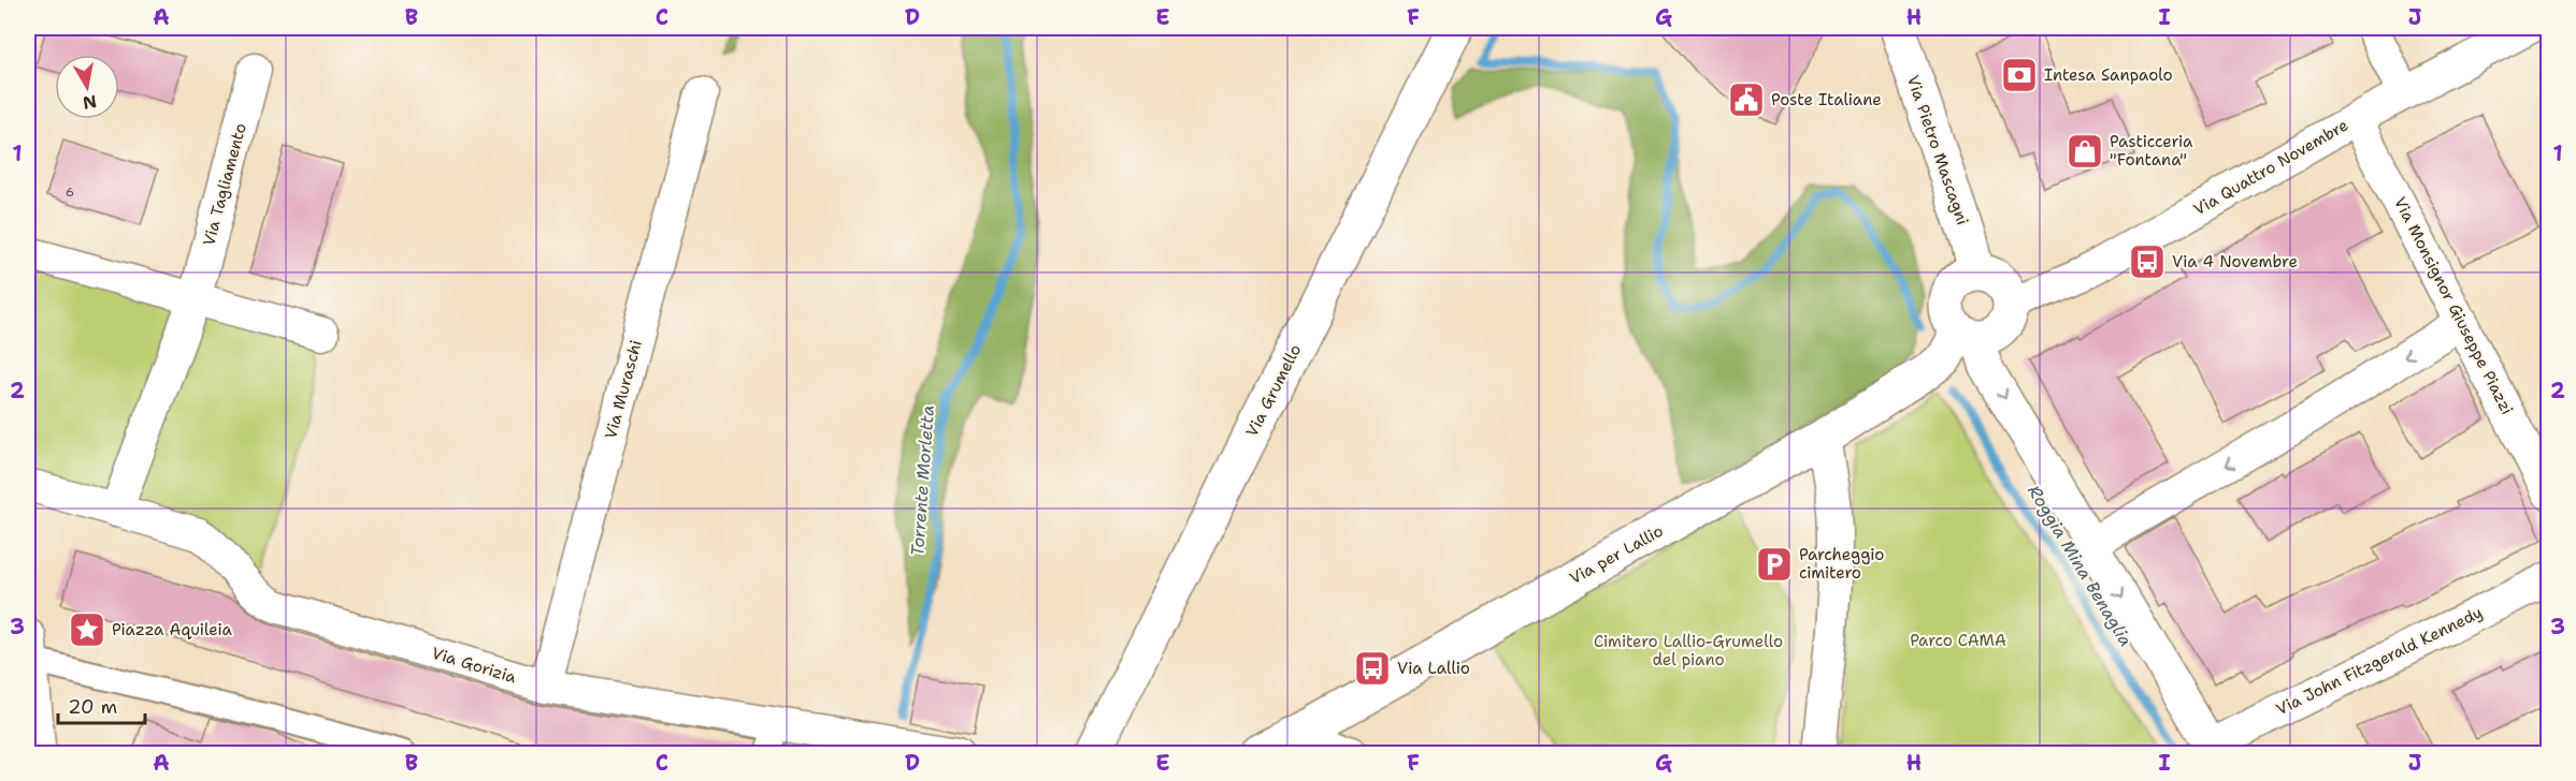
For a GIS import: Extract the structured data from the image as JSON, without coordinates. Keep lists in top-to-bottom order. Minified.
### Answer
{"streets":{"street":["Via Pietro Mascagni","Via Quattro Novembre","Via Tagliamento","Via Monsignor Giuseppe Piazzi","Via Muraschi","Via Grumello","Via per Lallio","Via John Fitzgerald Kennedy","Via Gorizia"]},"crossings":[["Via Pietro Mascagni","Via Quattro Novembre"],["Via Pietro Mascagni","Via per Lallio"],["Via Quattro Novembre","Via Monsignor Giuseppe Piazzi"],["Via Quattro Novembre","Via per Lallio"],["Via Tagliamento","Via Gorizia"],["Via Muraschi","Via Gorizia"]],"water":["Torrente Morletta","Roggia Mina Benaglia"],"parks":["Parco CAMA","Cimitero Lallio-Grumello del piano"],"places":{"bank":["Intesa Sanpaolo"],"public building":["Poste Italiane"],"shop":["Pasticceria \"Fontana\""],"bus stop":["Via 4 Novembre","Via Lallio"],"parking":["Parcheggio cimitero"],"place":["Piazza Aquileia"]},"house_numbers":["6"],"scale_bar":"20 m","north":"bottom","grid":{"columns":["A","B","C","D","E","F","G","H","I","J"],"rows":["1","2","3"]}}
